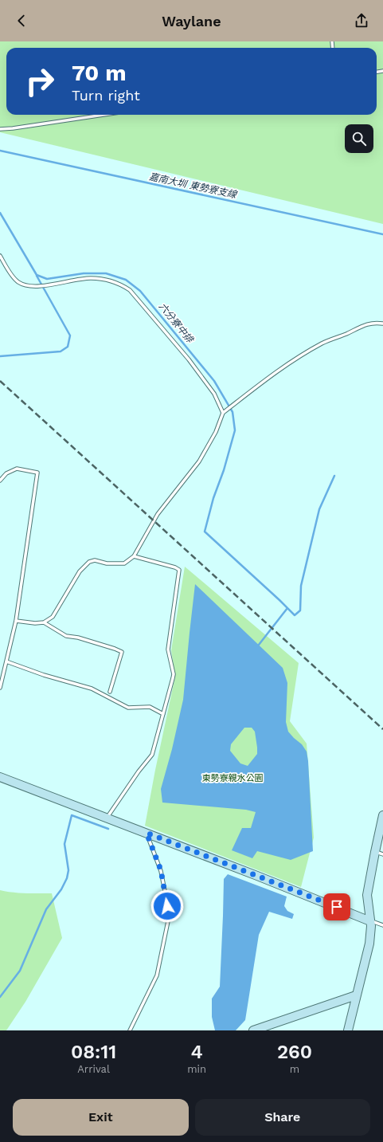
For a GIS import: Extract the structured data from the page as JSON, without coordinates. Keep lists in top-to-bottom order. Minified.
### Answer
{"water":["嘉南大圳 東勢寮支線","六分寮中排"],"parks":["東勢寮親水公園"],"page":{"header":"Waylane","turn":["70 m","Turn right"],"eta":["08:11","Arrival","4","min","260","m"],"buttons":["Exit","Share"]}}
